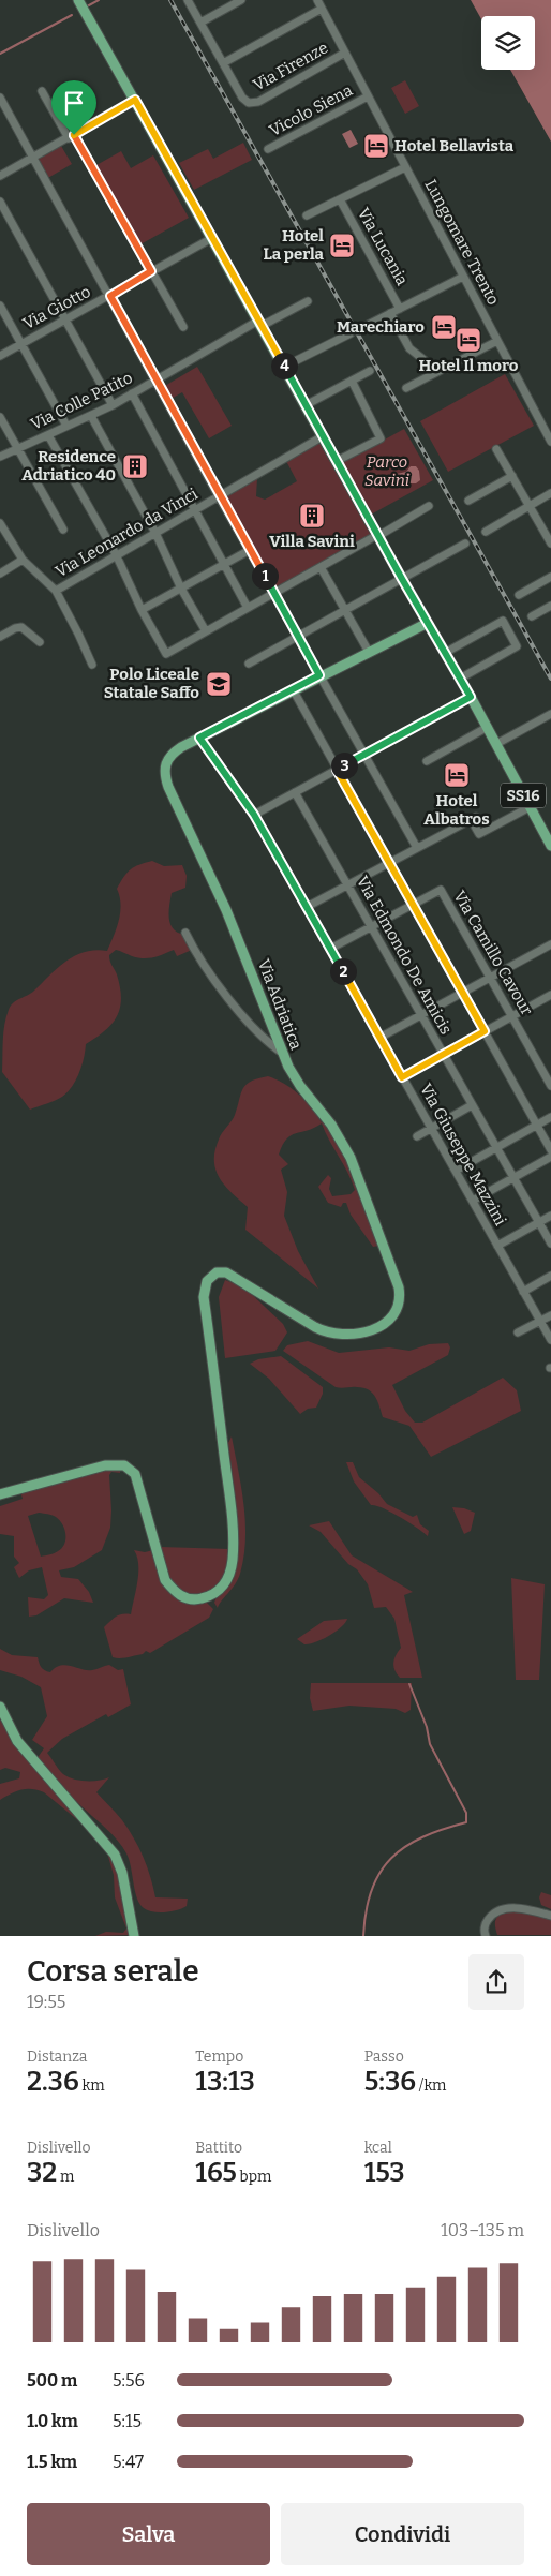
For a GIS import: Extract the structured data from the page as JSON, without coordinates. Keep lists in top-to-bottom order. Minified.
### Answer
{"streets":{"main road":["SS16","Via Adriatica"],"street":["Via Firenze","Vicolo Siena","Lungomare Trento","Via Lucania","Via Giotto","Via Colle Patito","Via Leonardo da Vinci","Via Camillo Cavour","Via Edmondo De Amicis","Via Giuseppe Mazzini"]},"crossings":[["Via Firenze","Lungomare Trento"],["Vicolo Siena","Lungomare Trento"],["Via Giotto","SS16"],["Via Colle Patito","SS16"],["Via Leonardo da Vinci","SS16"],["SS16","Via Adriatica"],["Via Adriatica","Via Giuseppe Mazzini"]],"parks":["Parco Savini"],"places":{"hotel":["Hotel Bellavista","Hotel La perla","Marechiaro","Hotel Il moro","Hotel Albatros"],"building":["Residence Adriatico 40","Villa Savini"],"school or university":["Polo Liceale Statale Saffo"]},"page":{"pins":["4","1","3","2"],"heading":["Corsa serale","19:55"],"stats":[["Distanza","2.36 km"],["Tempo","13:13"],["Passo","5:36 /km"],["Dislivello","32 m"],["Battito","165 bpm"],["kcal","153"]],"chart":["Dislivello","103–135 m"],"list":[{"name":"500 m","note":"5:56"},{"name":"1.0 km","note":"5:15"},{"name":"1.5 km","note":"5:47"}],"buttons":["Salva","Condividi"]}}
